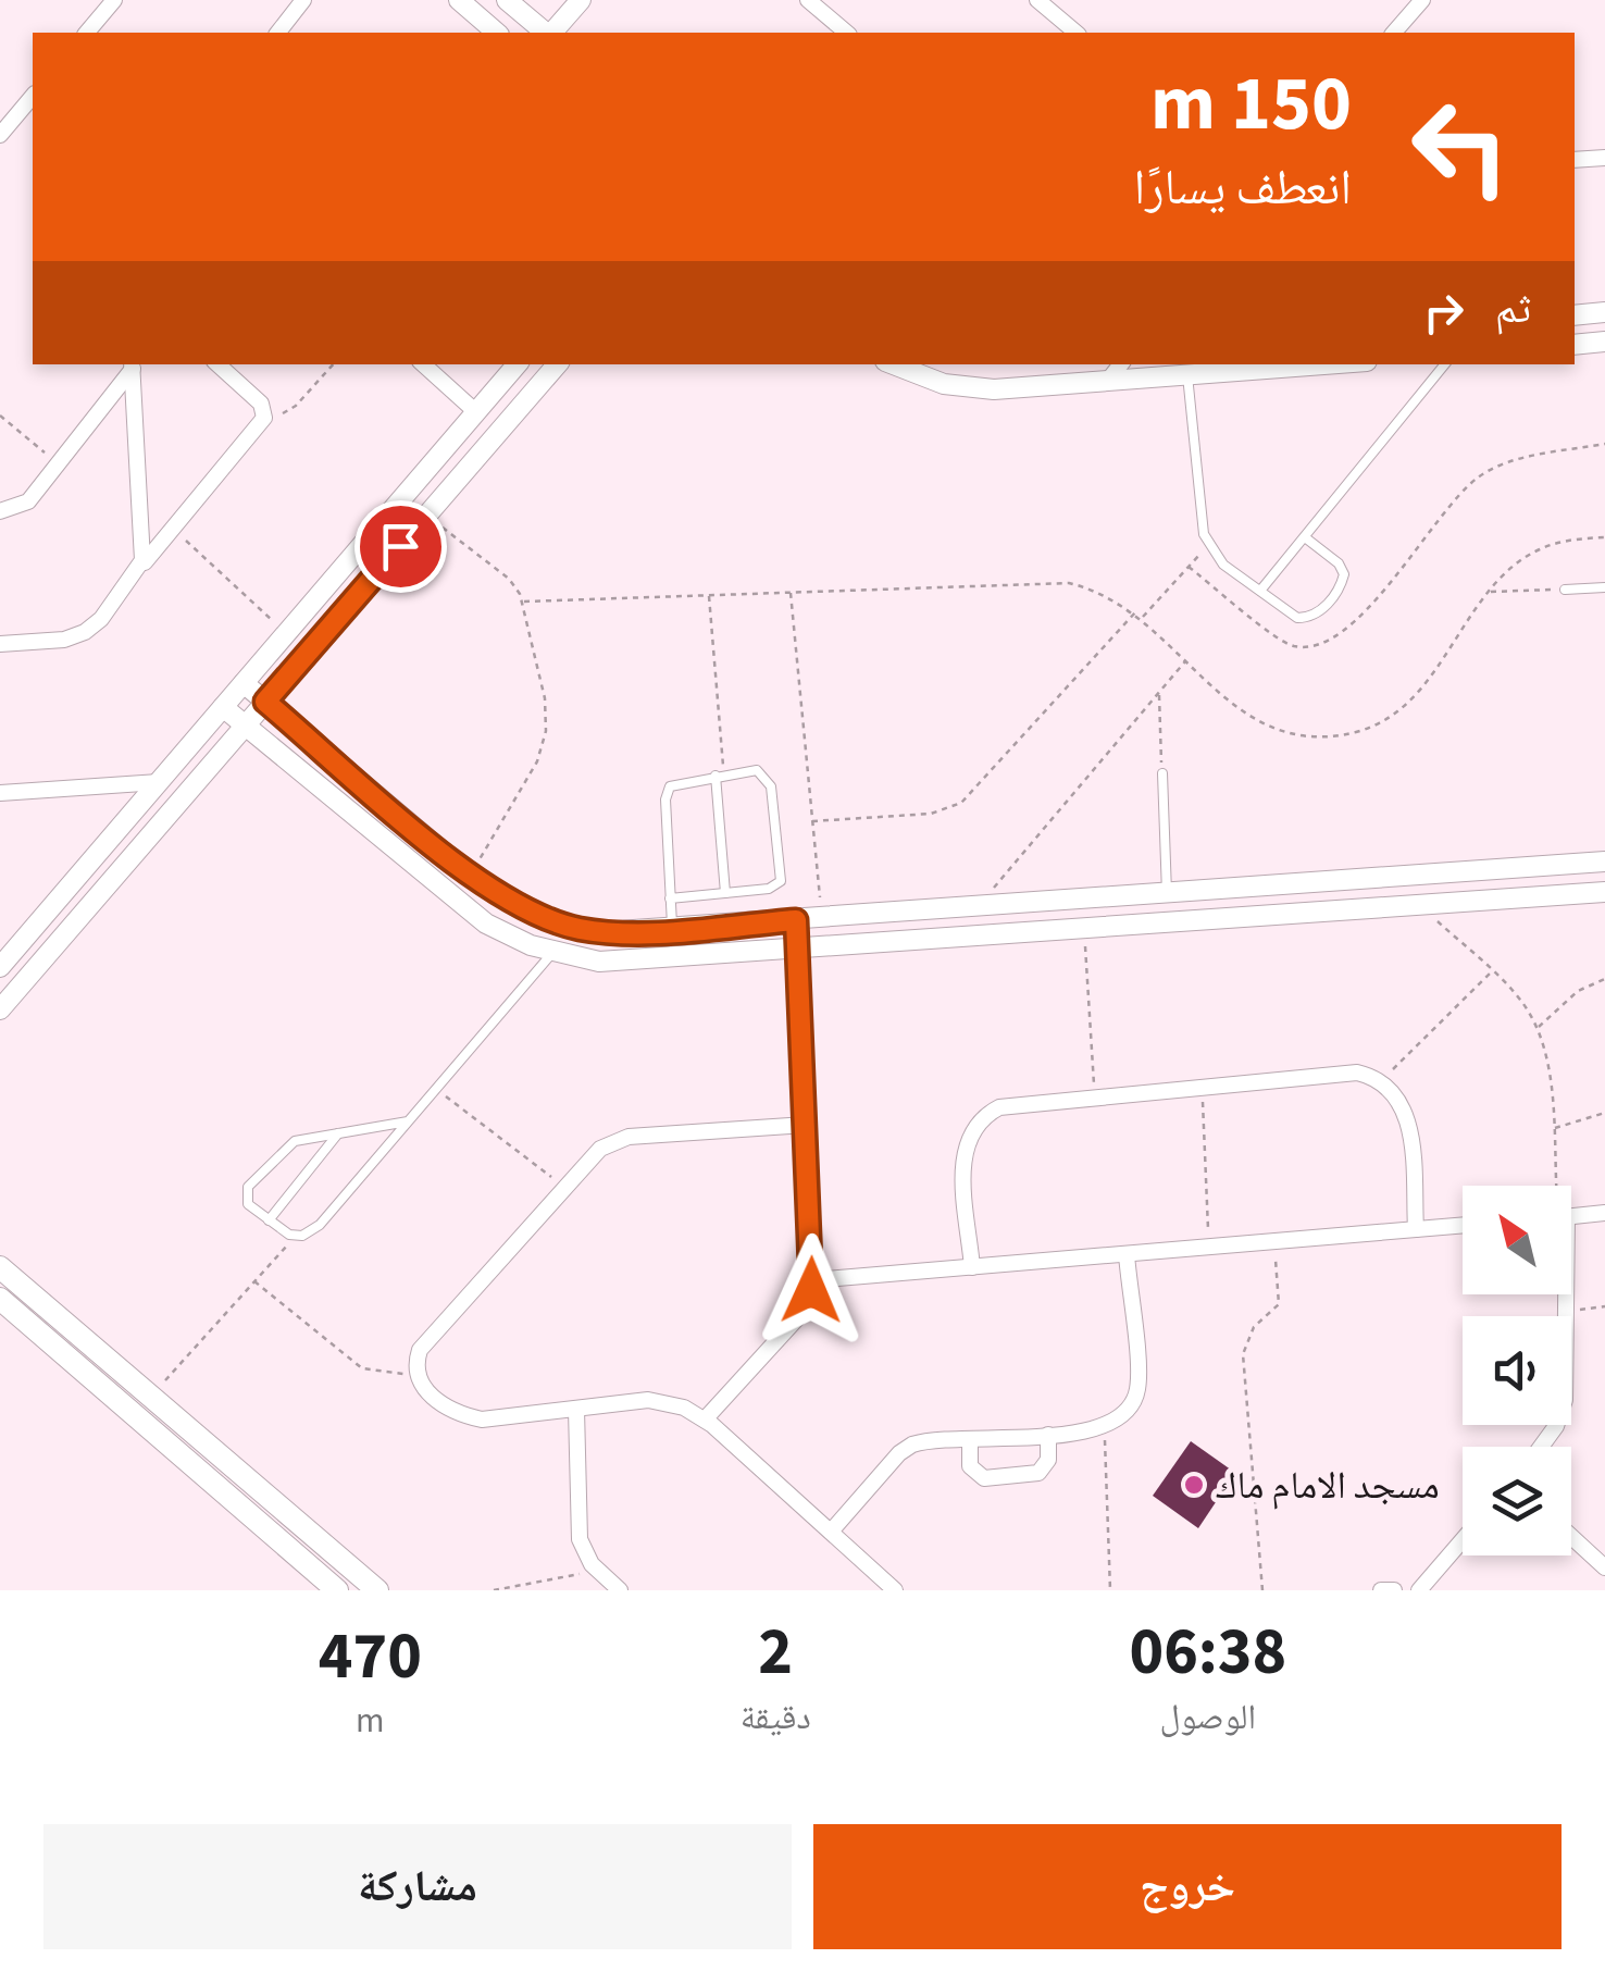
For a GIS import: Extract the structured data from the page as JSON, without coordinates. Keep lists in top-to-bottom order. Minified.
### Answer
{"places":["مسجد الامام ماك"],"north":"top left","page":{"turn":["150 m","انعطف يسارًا"],"then":"ثم","eta":["06:38","الوصول","2","دقيقة","470","m"],"buttons":["خروج","مشاركة"]}}
